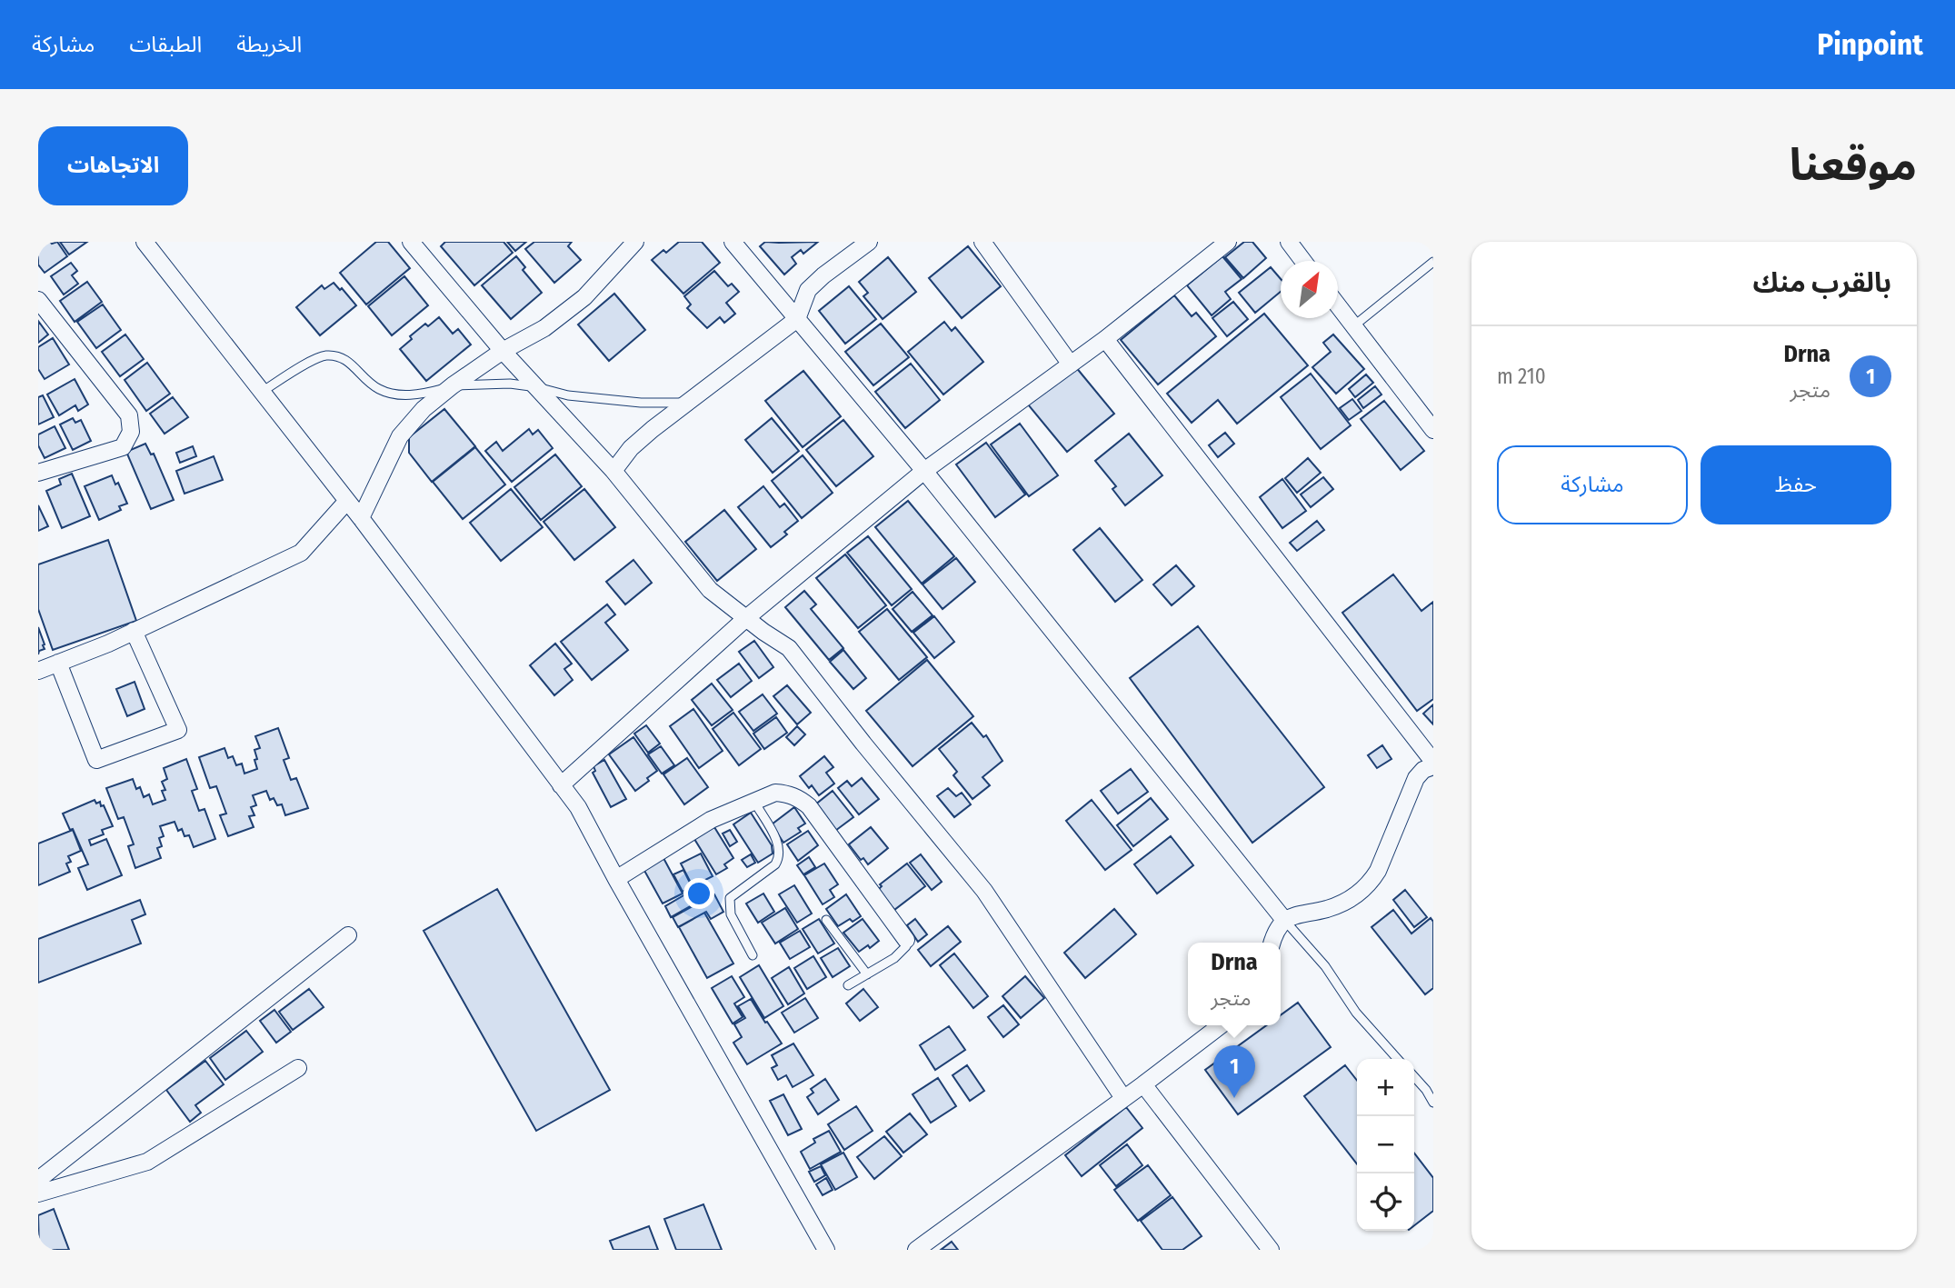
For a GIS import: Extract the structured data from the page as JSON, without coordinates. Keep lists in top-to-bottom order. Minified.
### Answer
{"north":"top right","page":{"header":"Pinpoint","nav":["الخريطة","الطبقات","مشاركة"],"title":"موقعنا","buttons":["الاتجاهات",["حفظ","مشاركة"]],"heading":"بالقرب منك","list":[{"mark":"1","name":"Drna","note":"متجر","value":"210 m"}],"popup":["Drna","متجر"],"pins":"1","map_buttons":["+","−"]}}
